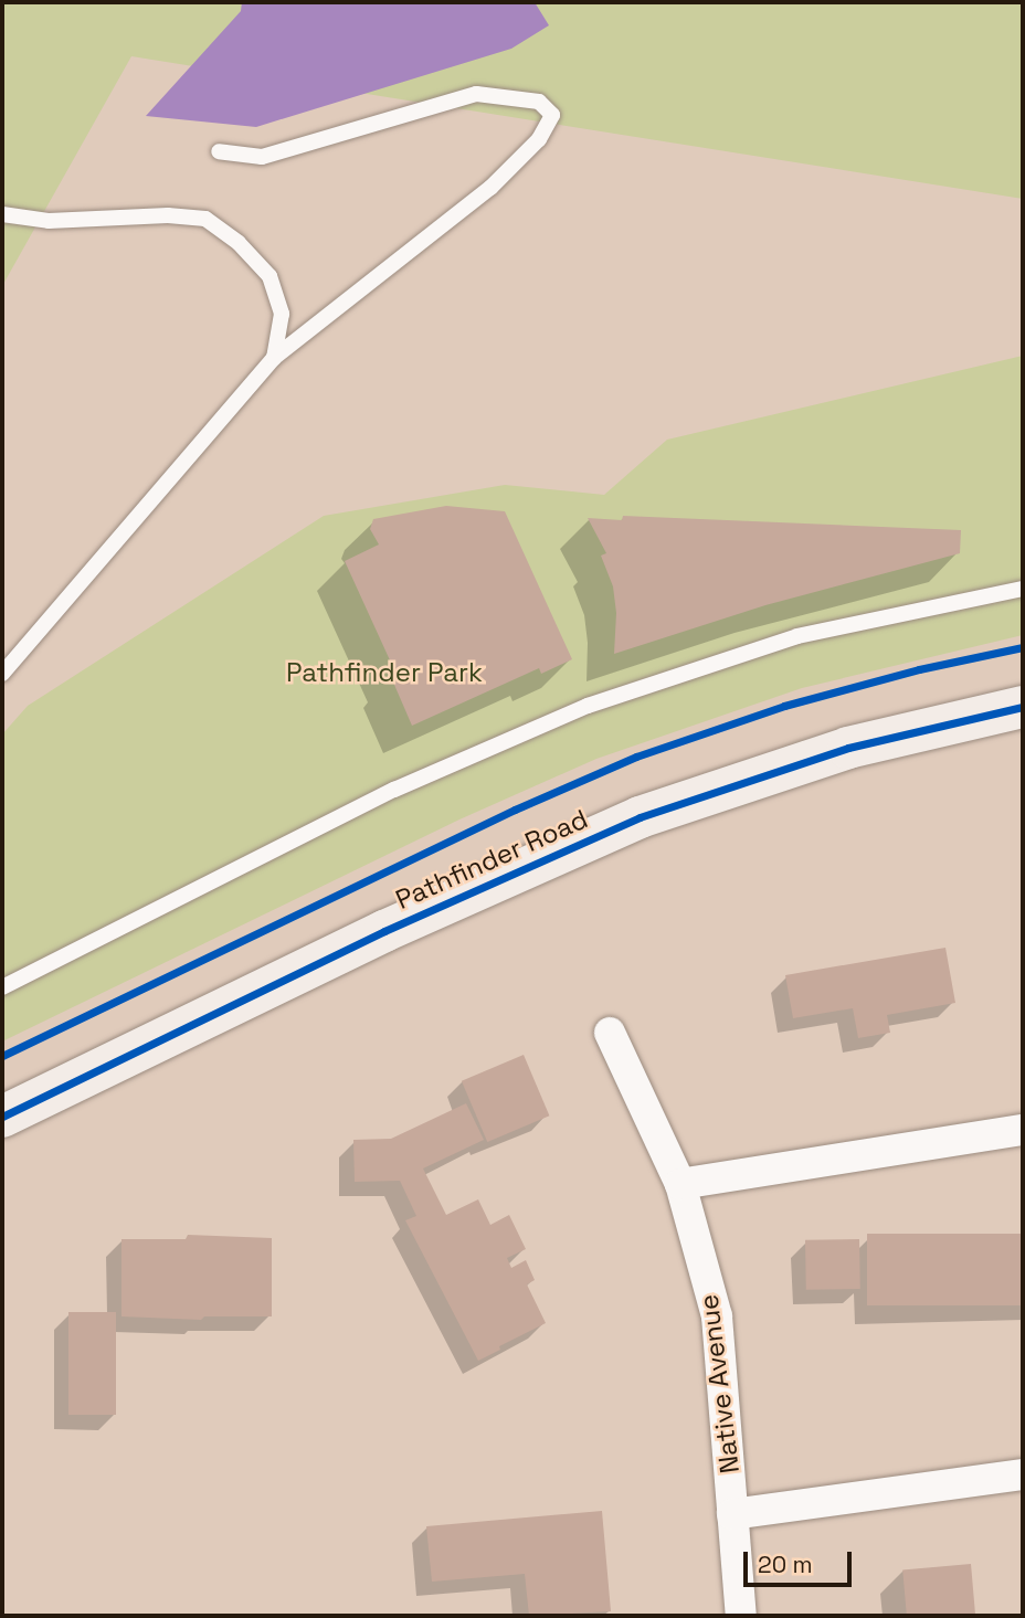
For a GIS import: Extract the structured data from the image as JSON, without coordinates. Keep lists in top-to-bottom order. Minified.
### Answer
{"streets":{"main road":["Pathfinder Road"],"street":["Native Avenue"]},"parks":["Pathfinder Park"],"scale_bar":"20 m"}
